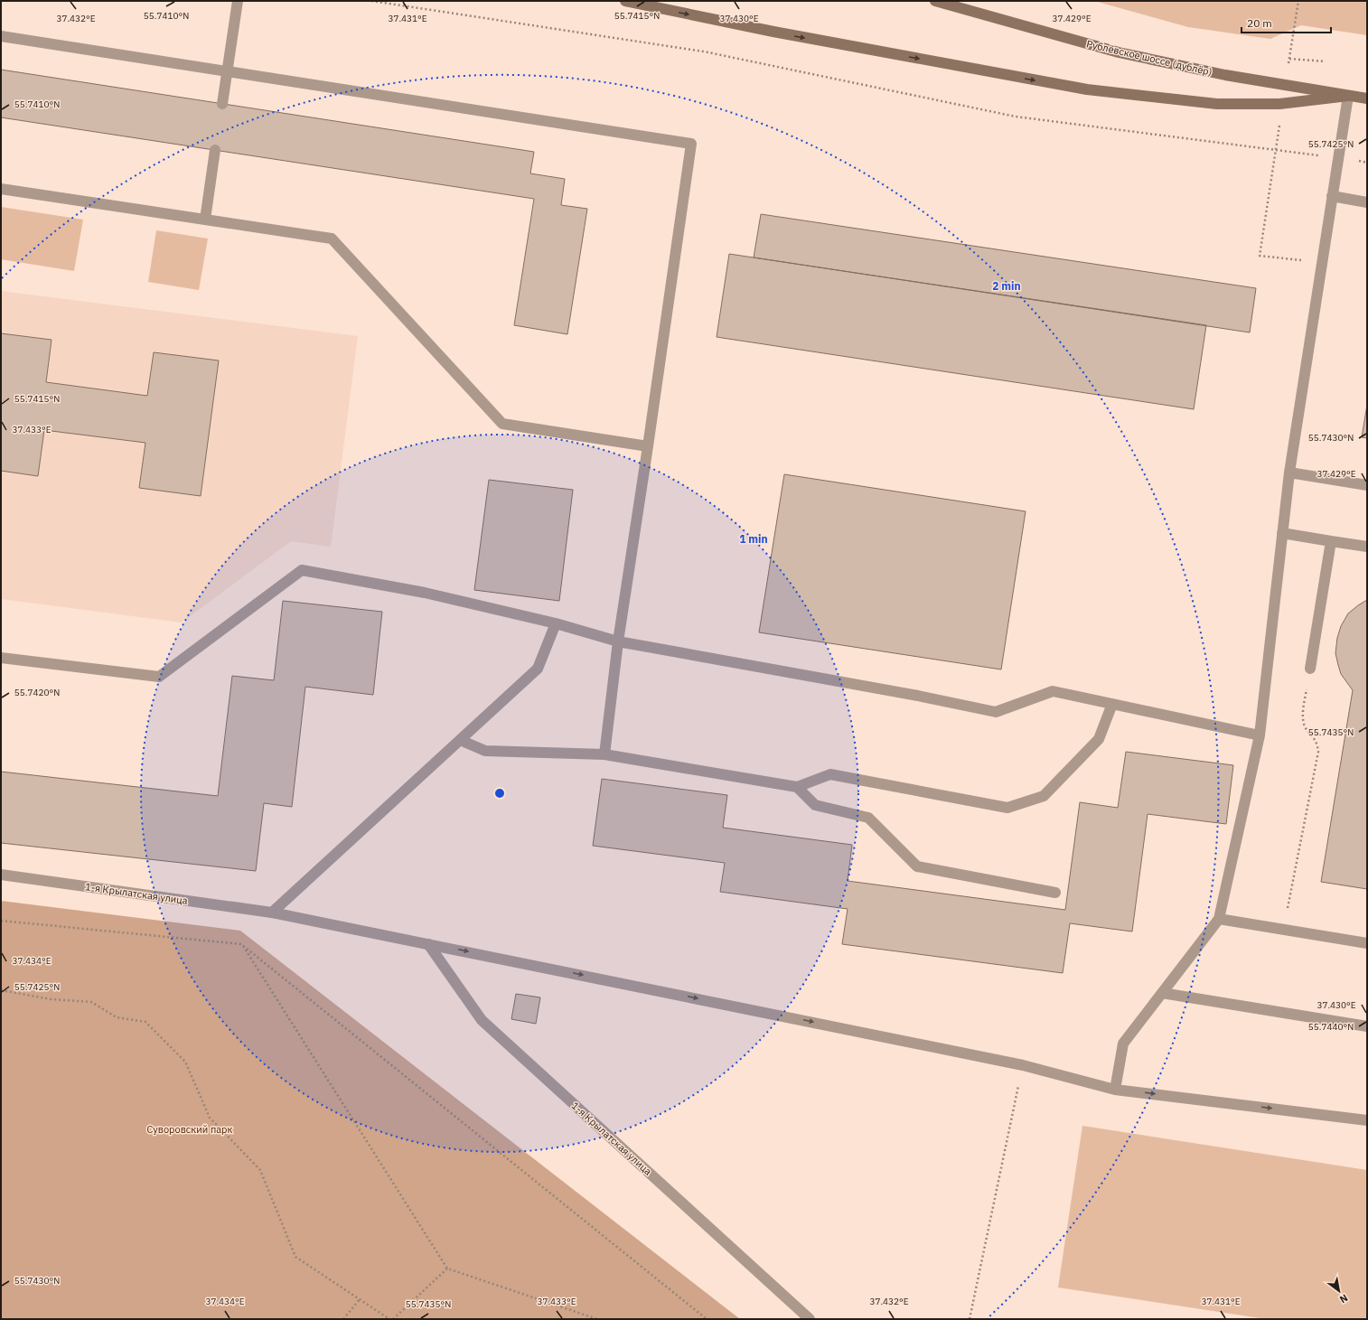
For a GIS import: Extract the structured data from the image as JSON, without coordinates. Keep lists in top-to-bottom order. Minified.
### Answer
{"streets":{"main road":["Рублёвское шоссе (дублёр)"],"street":["1-я Крылатская улица"]},"one_way":["1-я Крылатская улица"],"parks":["Суворовский парк"],"scale_bar":"20 m","north":"bottom right","coordinates":["55.7410°N","55.7415°N","37.432°E","37.431°E","37.430°E","37.429°E","55.7425°N","37.433°E","55.7430°N","55.7420°N","55.7435°N","37.434°E","55.7440°N"],"rings":["2 min","1 min"]}
